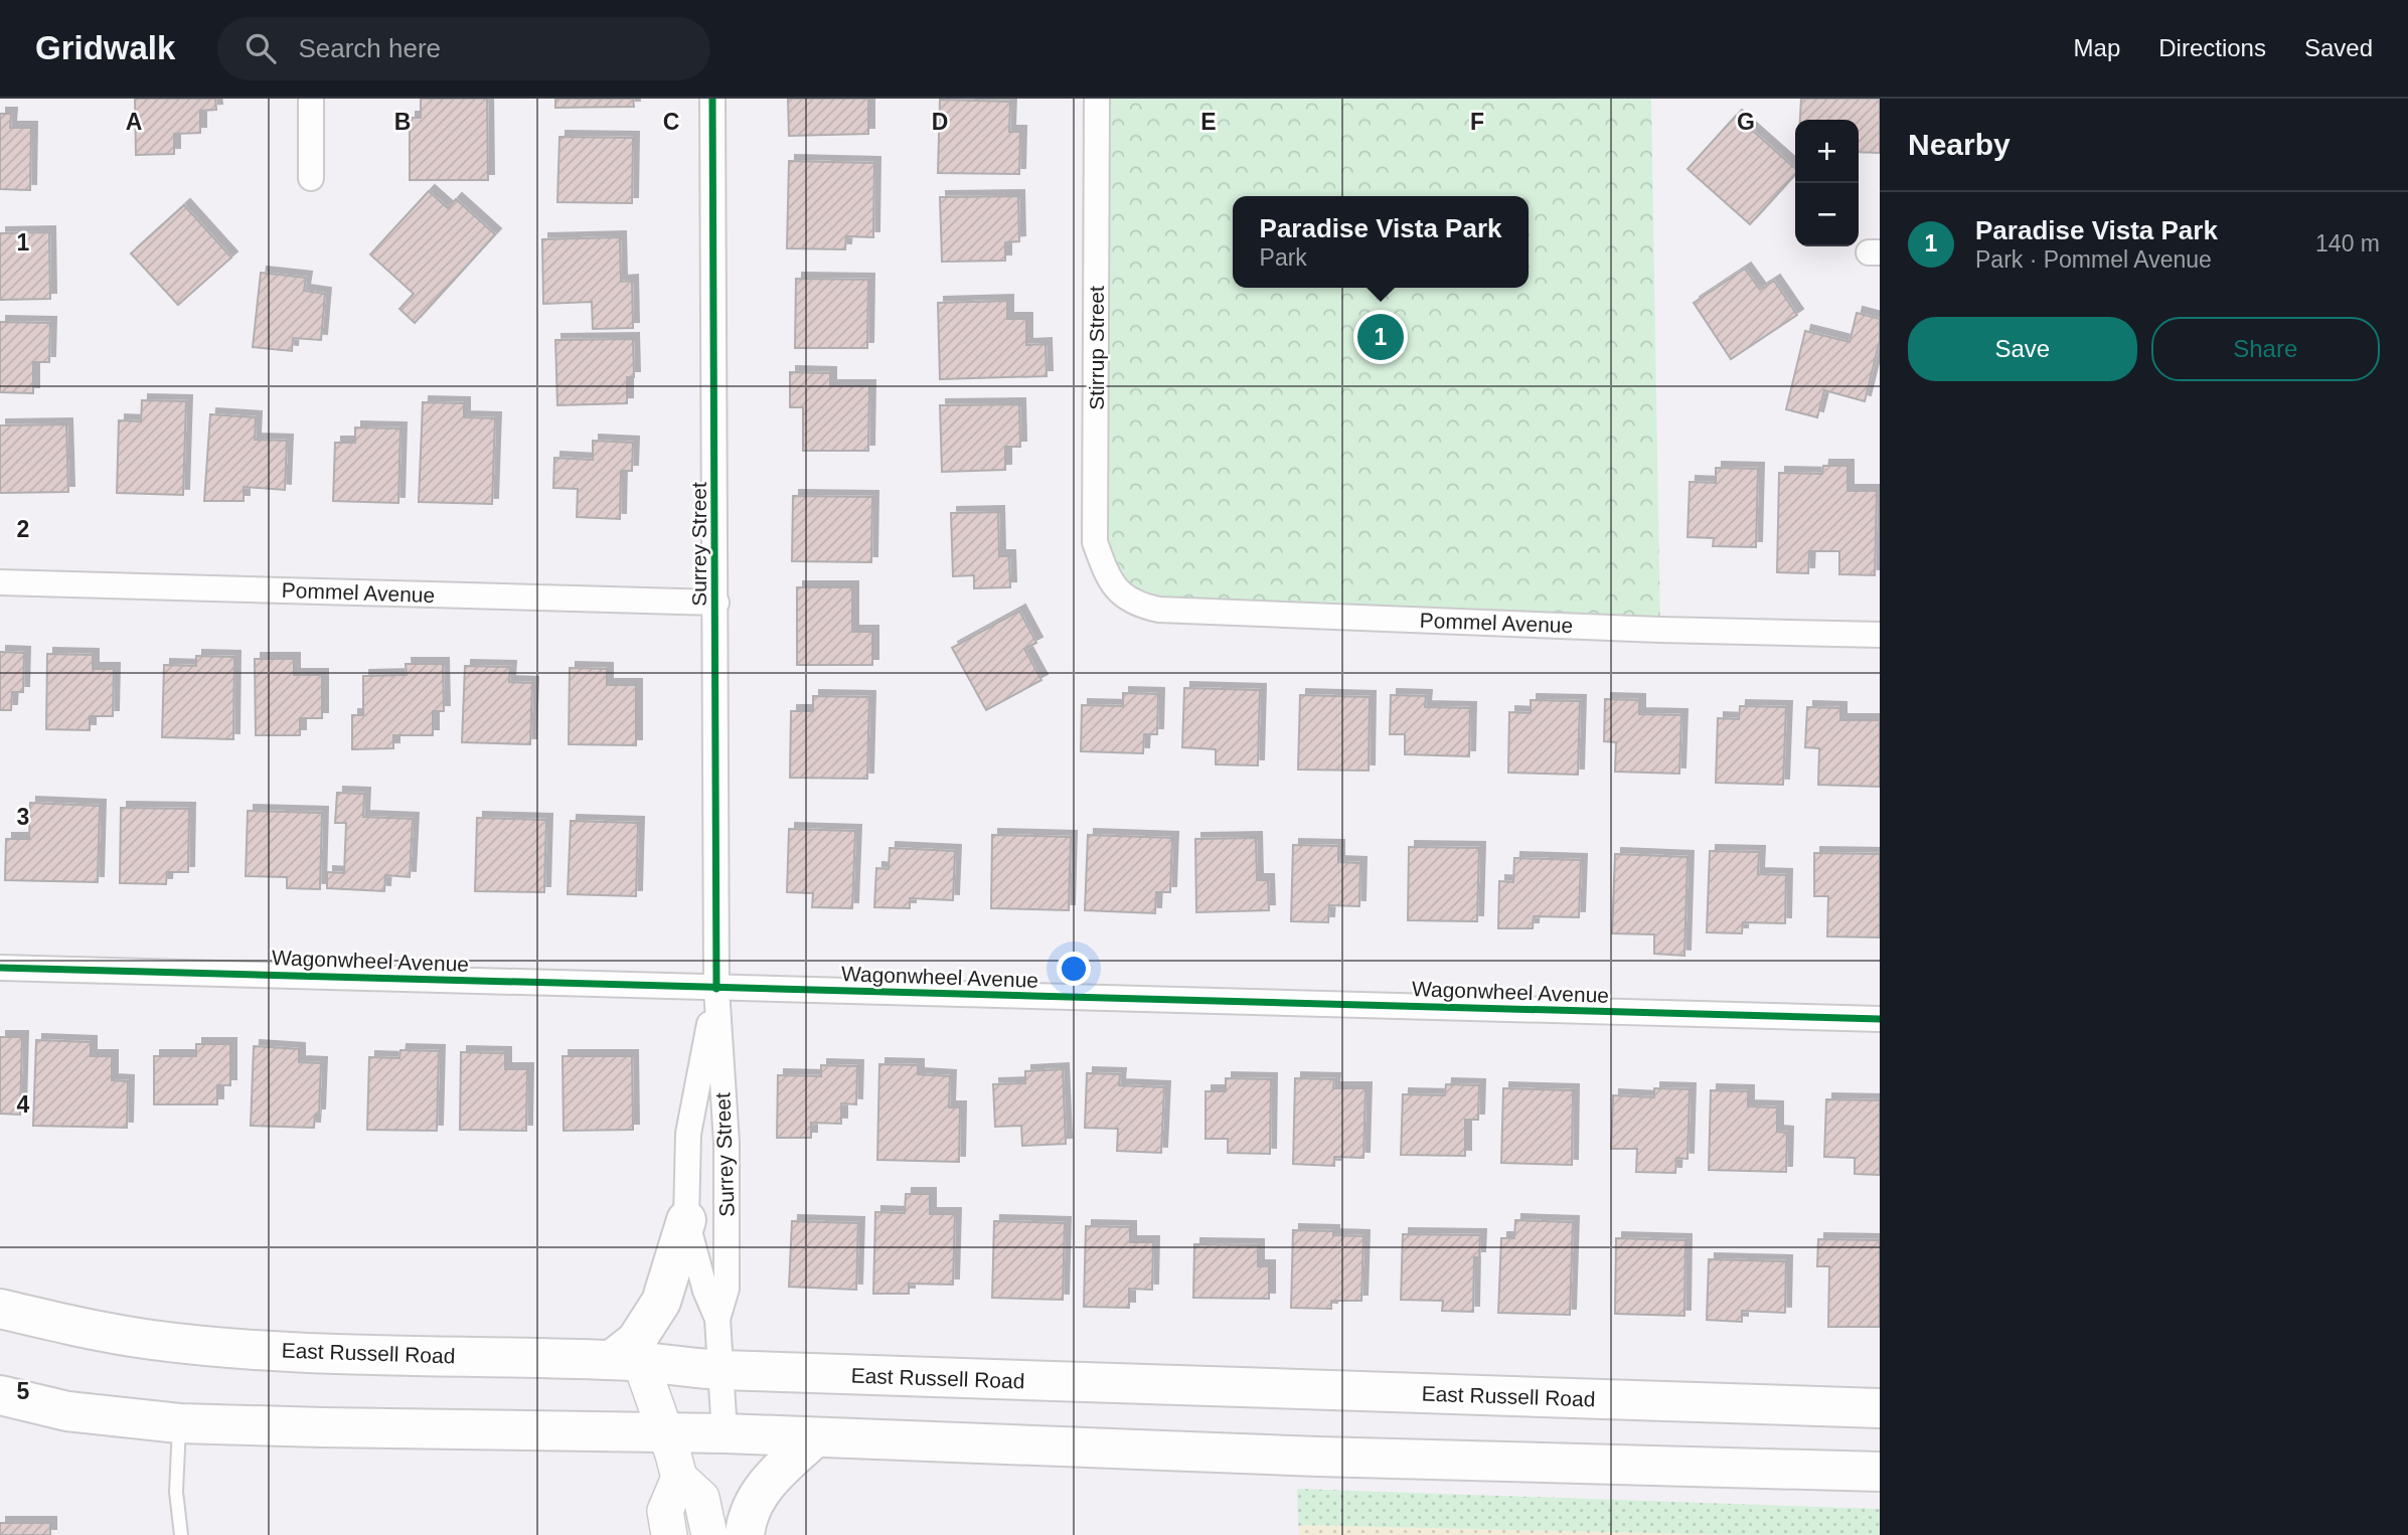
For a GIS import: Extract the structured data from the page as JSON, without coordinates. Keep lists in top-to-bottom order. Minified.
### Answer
{"streets":{"main road":["East Russell Road"],"street":["Stirrup Street","Surrey Street","Pommel Avenue","Wagonwheel Avenue"]},"crossings":[["Stirrup Street","Pommel Avenue"],["Surrey Street","Pommel Avenue"],["Surrey Street","Wagonwheel Avenue"],["Surrey Street","East Russell Road"]],"page":{"header":"Gridwalk","search":"Search here","nav":["Map","Directions","Saved"],"heading":"Nearby","map_buttons":["+","−"],"list":[{"mark":"1","name":"Paradise Vista Park","note":"Park · Pommel Avenue","value":"140 m"}],"popup":["Paradise Vista Park","Park"],"buttons":["Save","Share"],"pins":"1"},"grid":{"columns":["A","B","C","D","E","F","G"],"rows":["1","2","3","4","5"]}}
